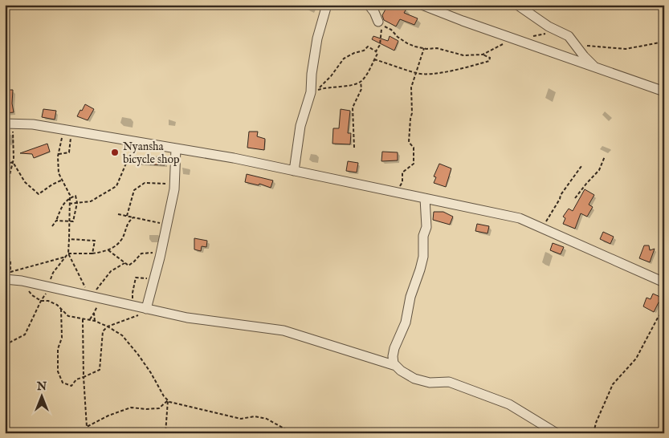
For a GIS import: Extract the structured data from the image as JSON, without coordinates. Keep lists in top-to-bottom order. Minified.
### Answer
{"places":["Nyansha bicycle shop"],"north":"top"}
